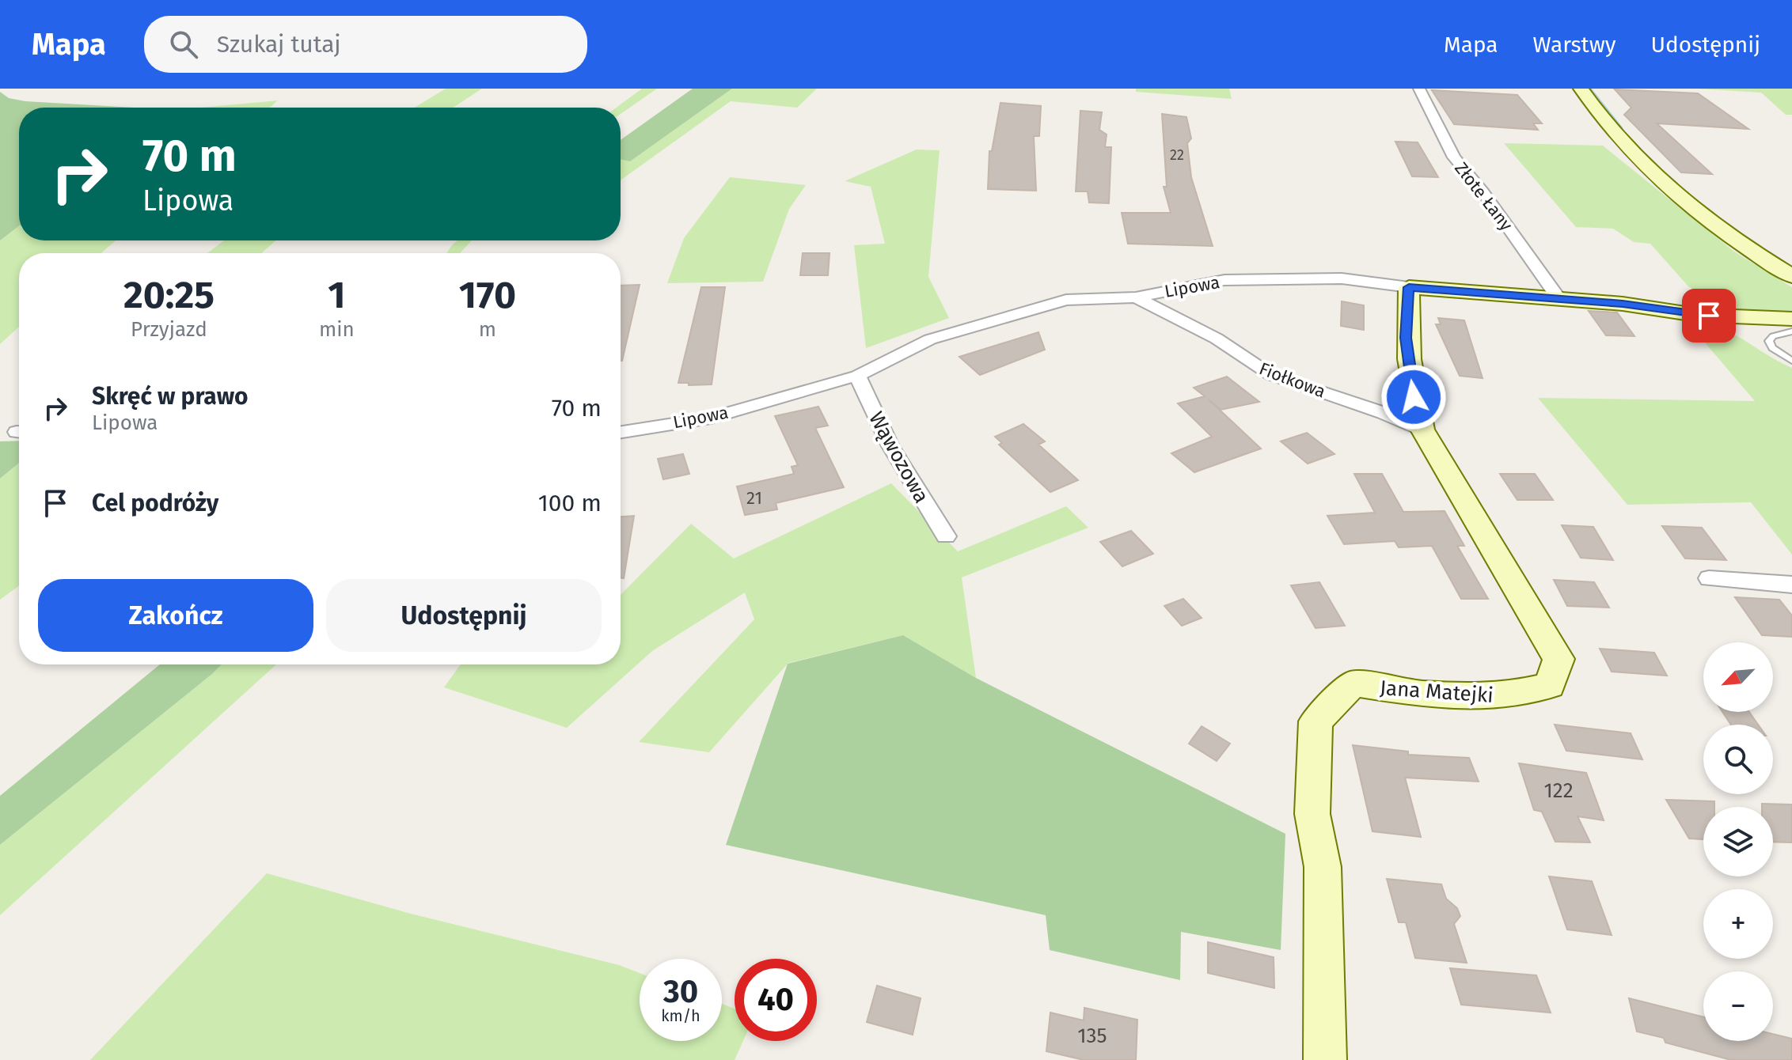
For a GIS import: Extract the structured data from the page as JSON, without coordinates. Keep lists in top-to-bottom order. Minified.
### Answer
{"streets":{"street":["Złote Łany","Lipowa","Fiołkowa","Wąwozowa","Jana Matejki"]},"crossings":[["Złote Łany","Lipowa"],["Lipowa","Fiołkowa"],["Lipowa","Wąwozowa"],["Lipowa","Jana Matejki"],["Fiołkowa","Jana Matejki"]],"house_numbers":["22","21","122","135"],"north":"bottom left","page":{"header":"Mapa","search":"Szukaj tutaj","nav":["Mapa","Warstwy","Udostępnij"],"turn":["70 m","Lipowa"],"eta":["20:25","Przyjazd","1","min","170","m"],"list":[{"name":"Skręć w prawo","note":"Lipowa","value":"70 m"},{"name":"Cel podróży","value":"100 m"}],"buttons":["Zakończ","Udostępnij"],"map_buttons":["+","−"],"speed":"30 km/h","limit":"40"}}
